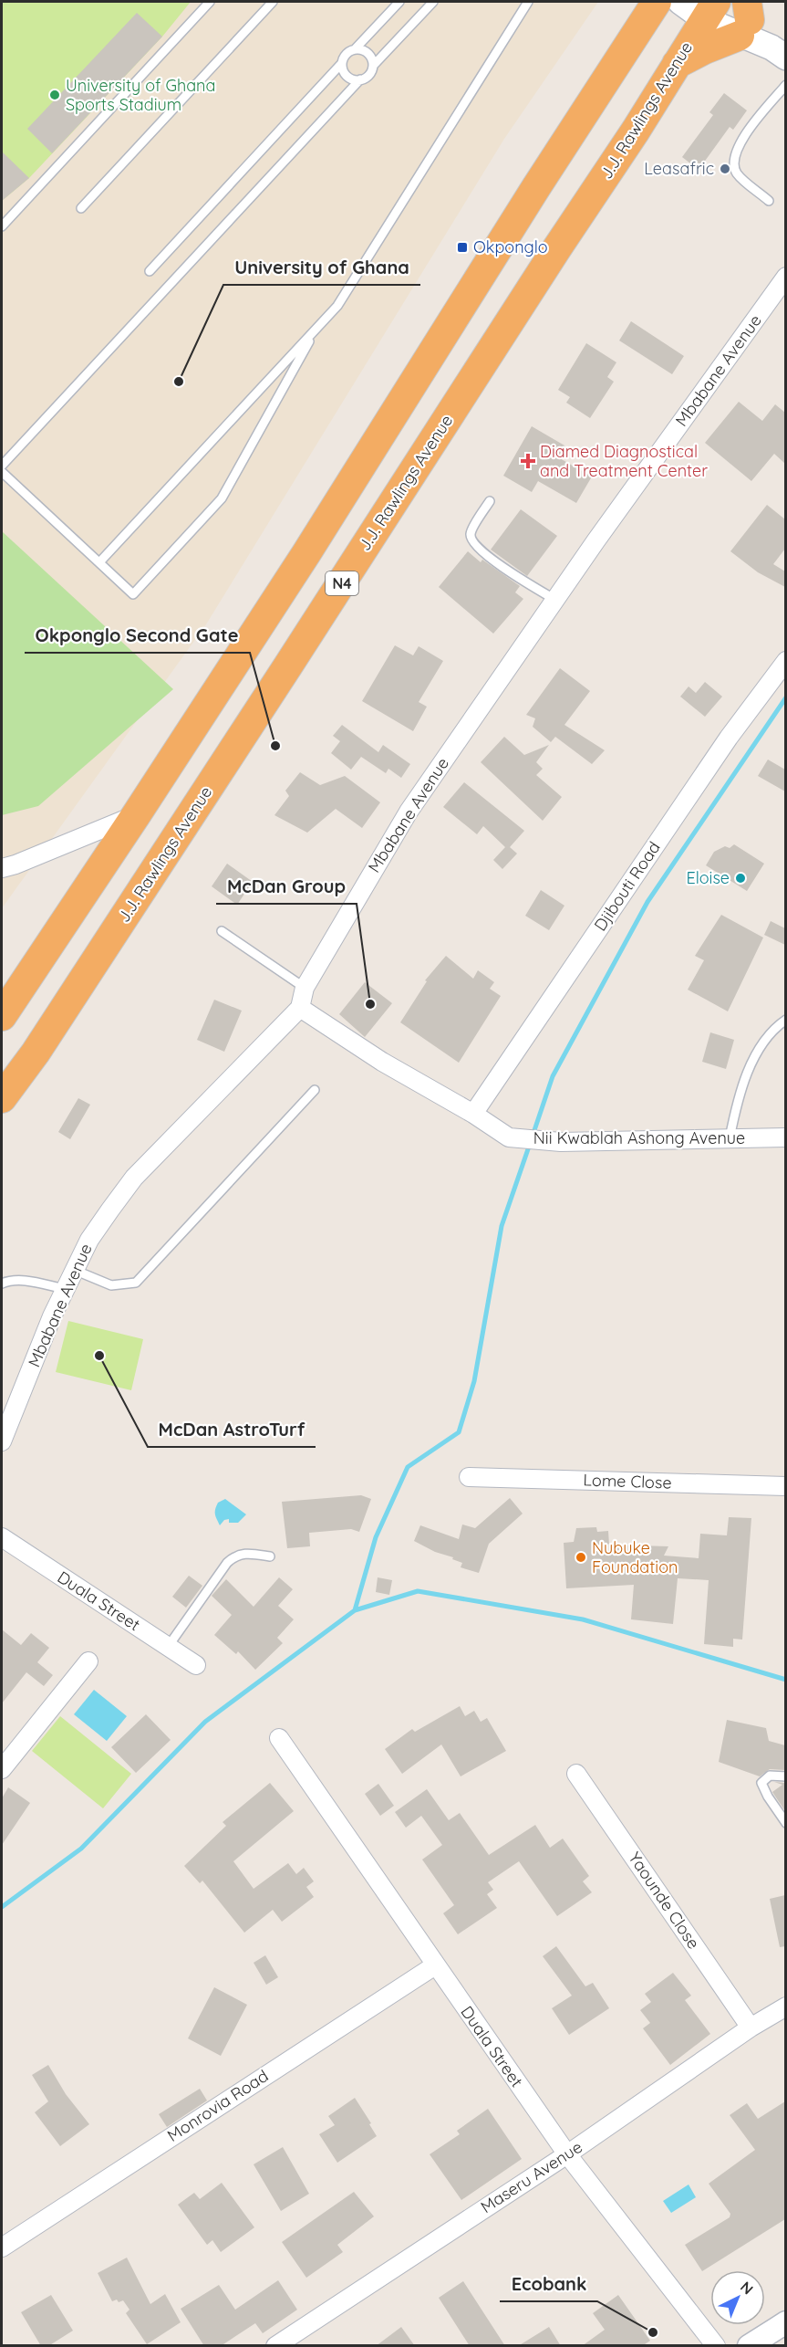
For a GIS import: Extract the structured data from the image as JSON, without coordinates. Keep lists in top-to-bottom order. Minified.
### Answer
{"streets":{"highway":["J.J. Rawlings Avenue","N4"],"street":["Mbabane Avenue","Djibouti Road","Nii Kwablah Ashong Avenue","Lome Close","Duala Street","Yaounde Close","Monrovia Road","Maseru Avenue"]},"crossings":[["Mbabane Avenue","Nii Kwablah Ashong Avenue"],["Djibouti Road","Nii Kwablah Ashong Avenue"],["Duala Street","Monrovia Road"],["Duala Street","Maseru Avenue"],["Yaounde Close","Maseru Avenue"]],"places":{"other":["University of Ghana Sports Stadium","Leasafric","University of Ghana","Okponglo Second Gate","Eloise","McDan Group","McDan AstroTurf","Nubuke Foundation","Ecobank"],"transit":["Okponglo"],"health":["Diamed Diagnostical and Treatment Center"]},"north":"top right"}
